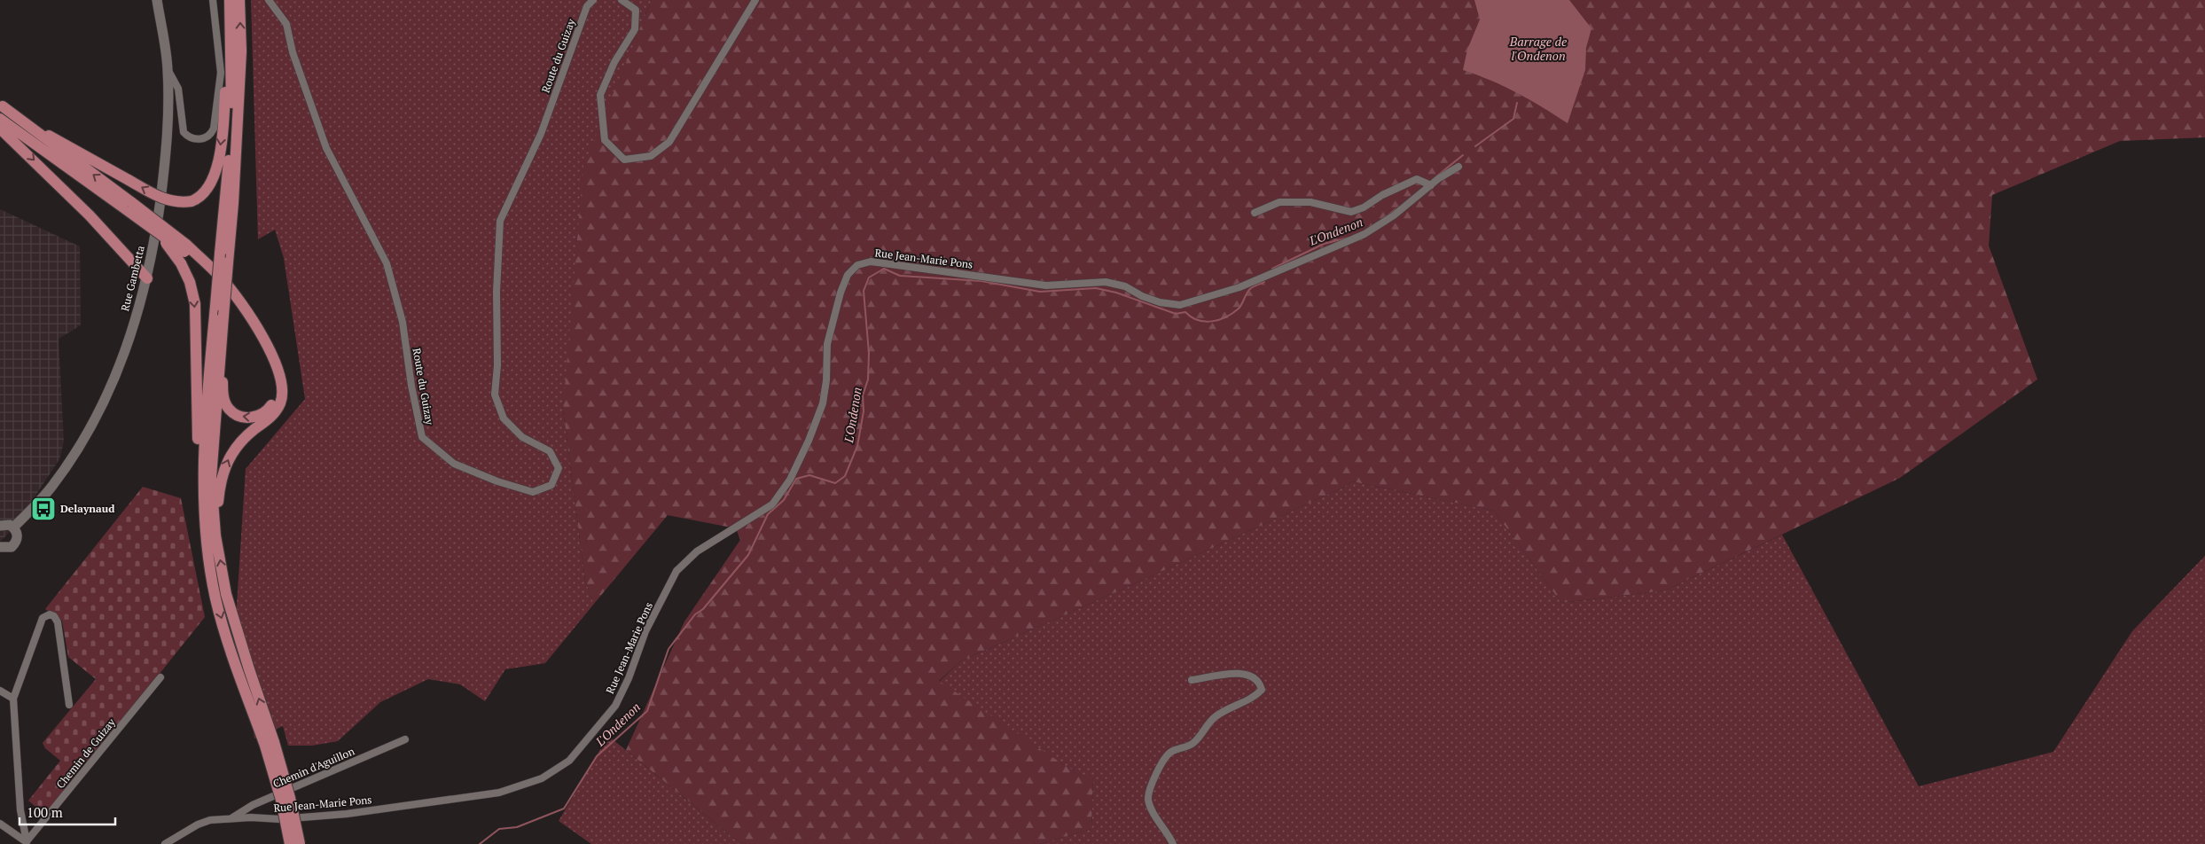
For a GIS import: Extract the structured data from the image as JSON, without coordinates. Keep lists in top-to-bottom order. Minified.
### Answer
{"streets":{"main road":["Rue Gambetta"],"street":["Route du Guizay","Rue Jean-Marie Pons","Chemin de Guizay","Chemin d'Aguillon"]},"crossings":[["Rue Jean-Marie Pons","Chemin d'Aguillon"]],"water":["Barrage de l'Ondenon","L'Ondenon"],"places":{"bus stop":["Delaynaud"]},"scale_bar":"100 m"}
